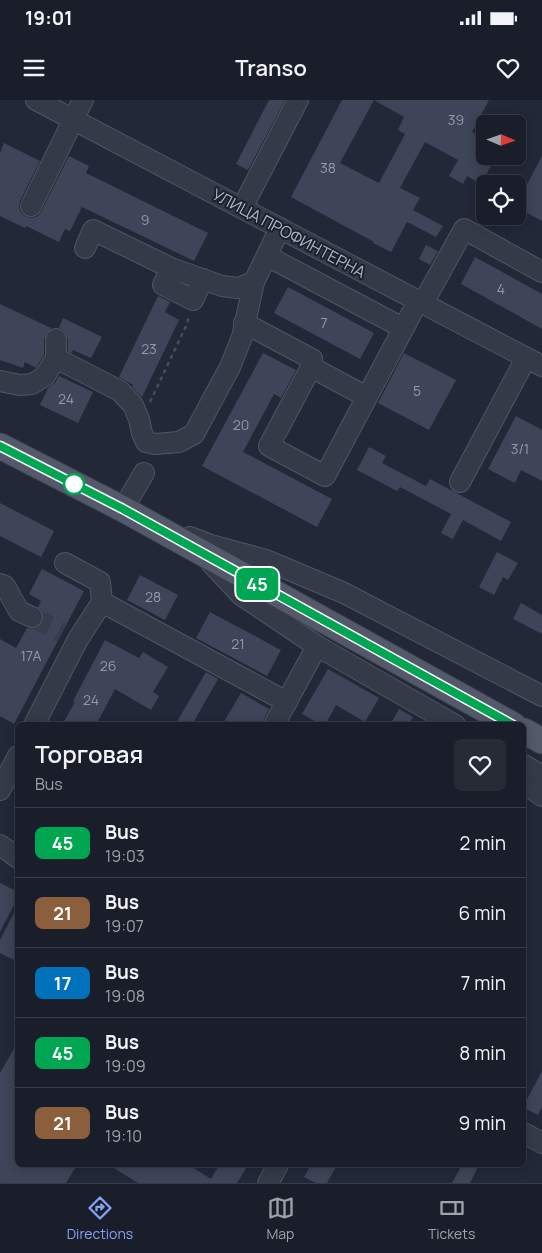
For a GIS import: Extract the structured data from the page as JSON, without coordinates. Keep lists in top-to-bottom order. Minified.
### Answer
{"streets":{"street":["УЛИЦА ПРОФИНТЕРНА"]},"lines":["bus line 45"],"house_numbers":["39","38","9","4","7","23","5","24","20","3/1","28","21","17А","26","24"],"north":"right","page":{"status":"19:01","header":"Transo","on_map":"45","heading":["Торговая","Bus"],"list":[{"mark":"45","name":"Bus","note":"19:03","value":"2 min"},{"mark":"21","name":"Bus","note":"19:07","value":"6 min"},{"mark":"17","name":"Bus","note":"19:08","value":"7 min"},{"mark":"45","name":"Bus","note":"19:09","value":"8 min"},{"mark":"21","name":"Bus","note":"19:10","value":"9 min"}],"tabs":["Directions","Map","Tickets"]}}
